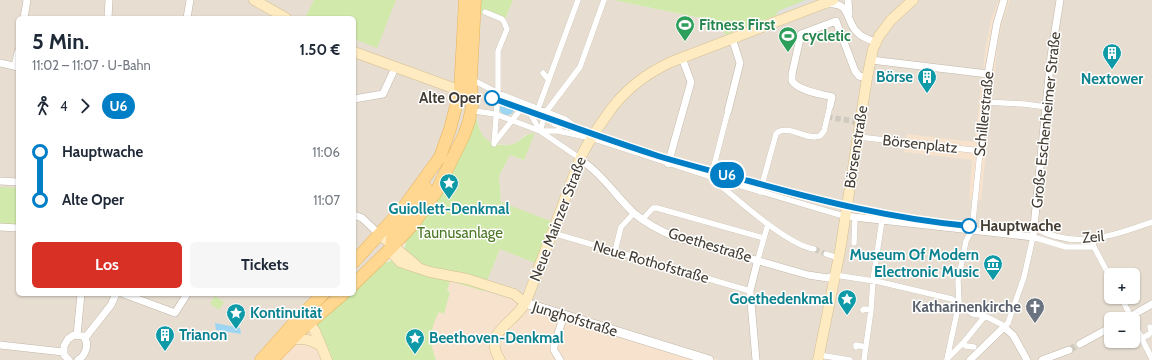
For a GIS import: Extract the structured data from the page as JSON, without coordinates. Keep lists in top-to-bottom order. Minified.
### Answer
{"streets":{"main road":["Börsenstraße","Neue Mainzer Straße","Junghofstraße"],"street":["Schillerstraße","Große Eschenheimer Straße","Börsenplatz","Zeil","Goethestraße","Neue Rothofstraße"]},"crossings":[["Schillerstraße","Börsenplatz"],["Große Eschenheimer Straße","Zeil"],["Börsenplatz","Börsenstraße"],["Börsenstraße","Goethestraße"],["Neue Mainzer Straße","Neue Rothofstraße"],["Neue Mainzer Straße","Junghofstraße"]],"parks":["Taunusanlage"],"places":{"sports":["Fitness First","cycletic"],"building":["Nextower","Börse","Trianon"],"other":["Alte Oper","Hauptwache"],"place":["Guiollett-Denkmal","Goethedenkmal","Kontinuität","Beethoven-Denkmal"],"museum":["Museum Of Modern Electronic Music"],"church":["Katharinenkirche"]},"lines":["metro line U6"],"page":{"on_map":"U6","heading":["5 Min.","11:02 – 11:07 · U-Bahn","1.50 €"],"legs":["4","U6"],"list":[{"name":"Hauptwache","value":"11:06"},{"name":"Alte Oper","value":"11:07"}],"buttons":["Los","Tickets"],"map_buttons":["+","−"]}}
